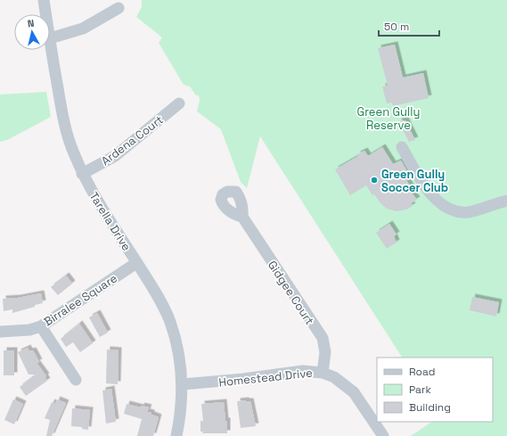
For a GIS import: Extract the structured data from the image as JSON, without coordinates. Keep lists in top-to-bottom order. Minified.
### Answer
{"streets":{"street":["Ardena Court","Tarella Drive","Gidgee Court","Birralee Square","Homestead Drive"]},"crossings":[["Ardena Court","Tarella Drive"],["Tarella Drive","Birralee Square"],["Tarella Drive","Homestead Drive"],["Gidgee Court","Homestead Drive"]],"parks":["Green Gully Reserve"],"places":["Green Gully Soccer Club"],"legend":["Road","Park","Building"],"scale_bar":"50 m","north":"top"}
